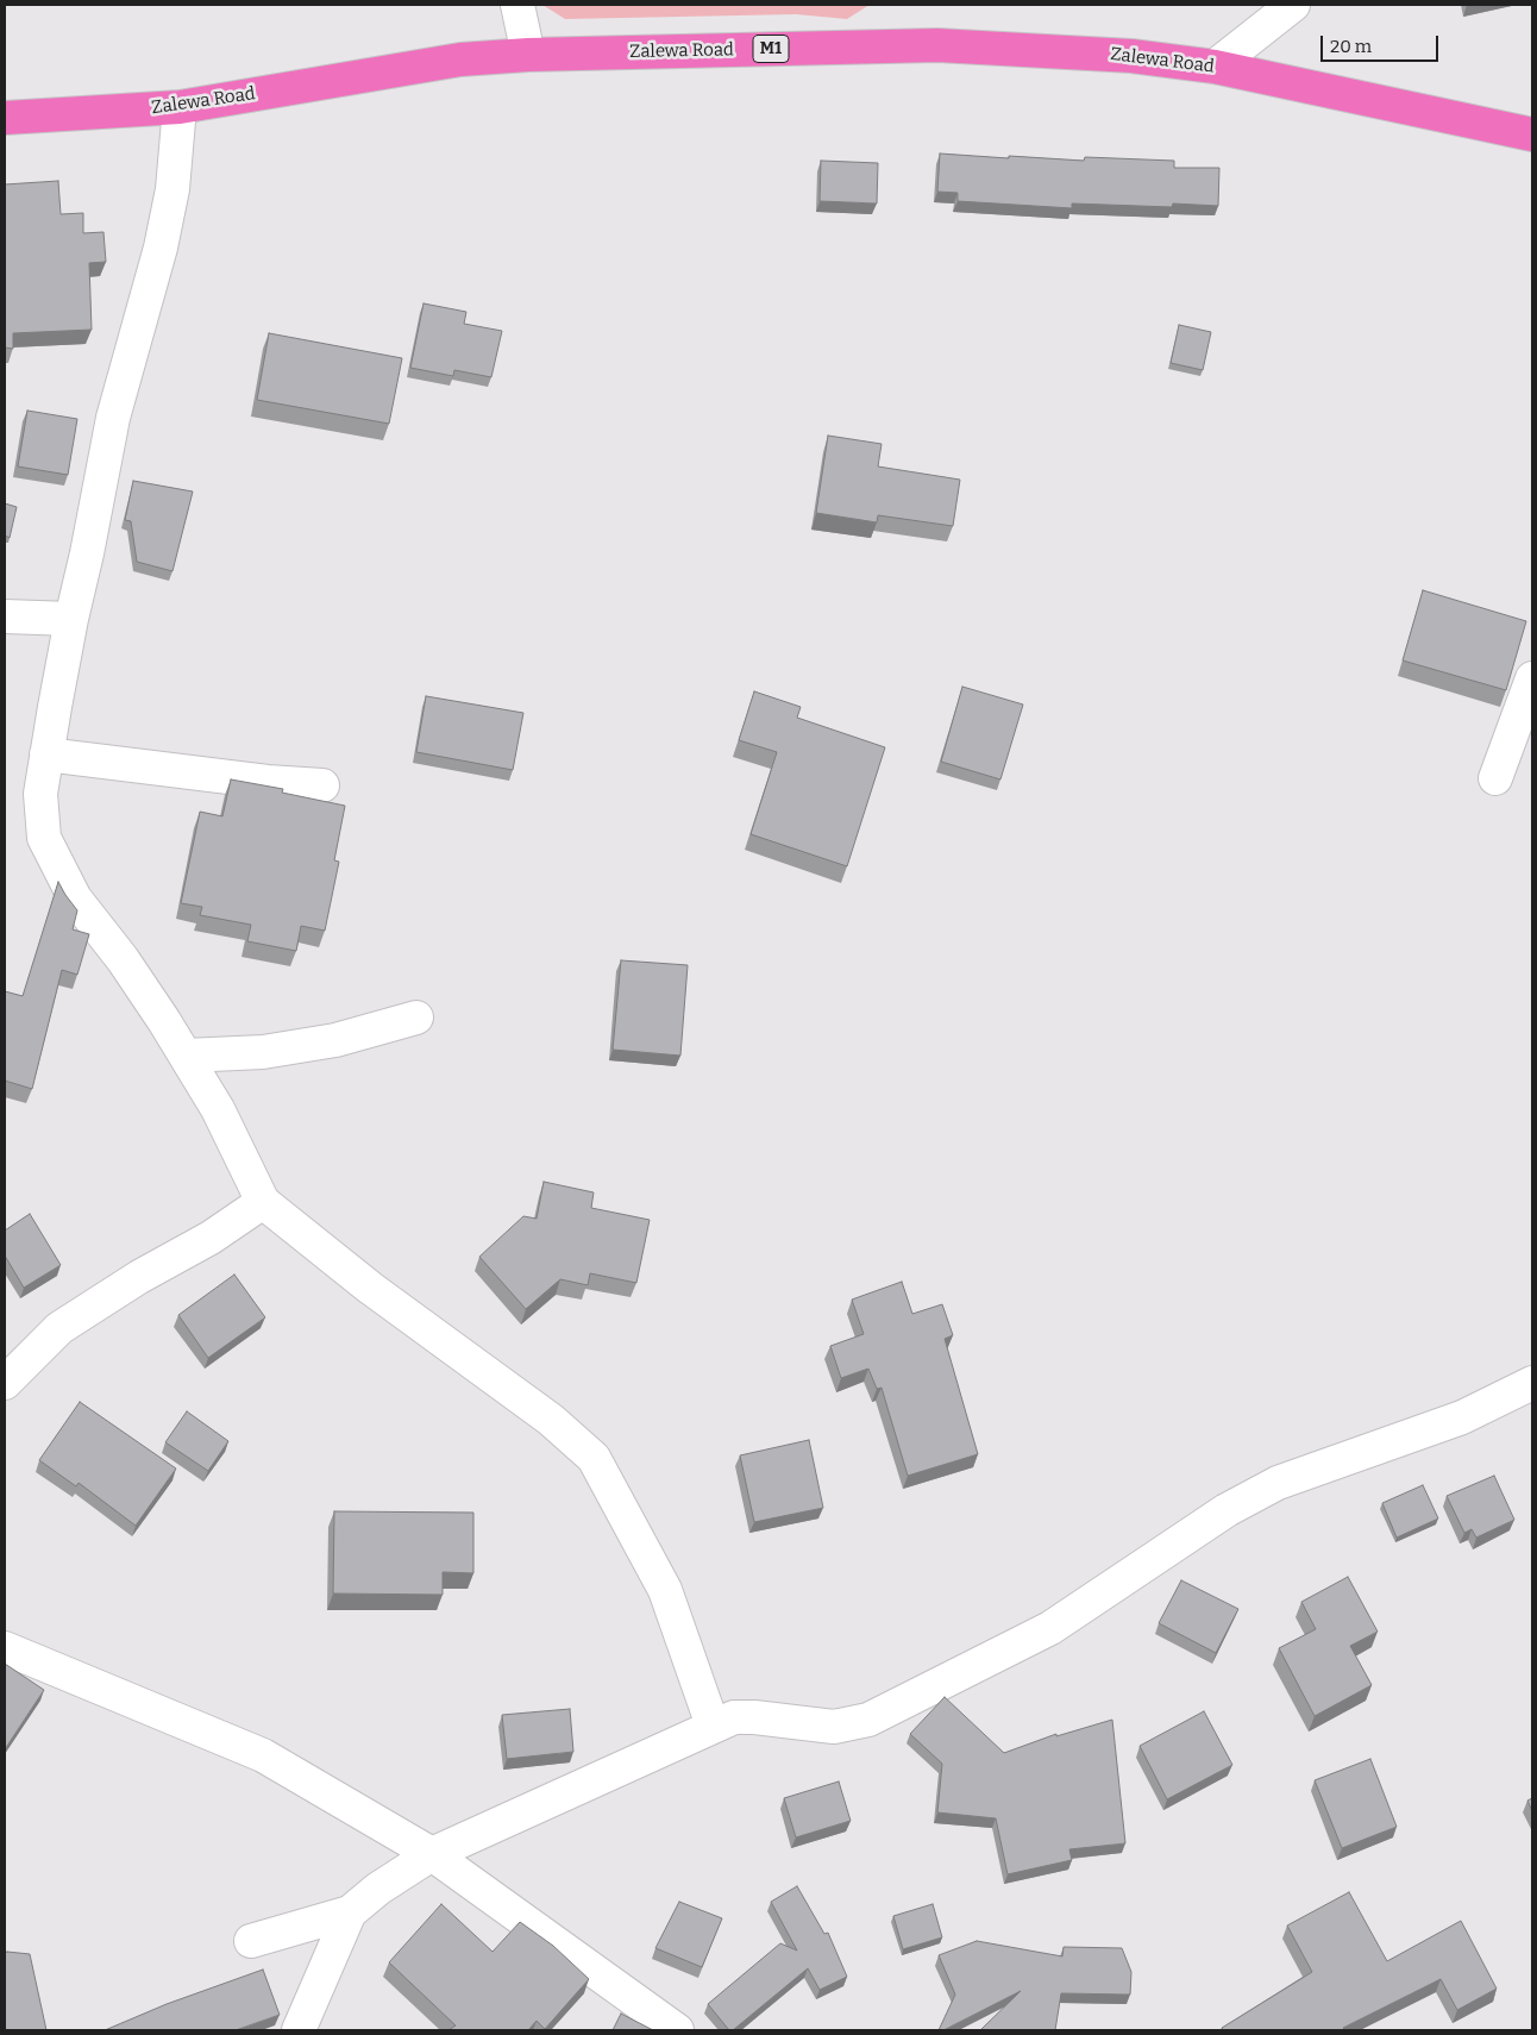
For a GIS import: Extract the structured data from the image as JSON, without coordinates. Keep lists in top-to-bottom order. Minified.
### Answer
{"streets":{"highway":["M1","Zalewa Road"]},"scale_bar":"20 m"}
